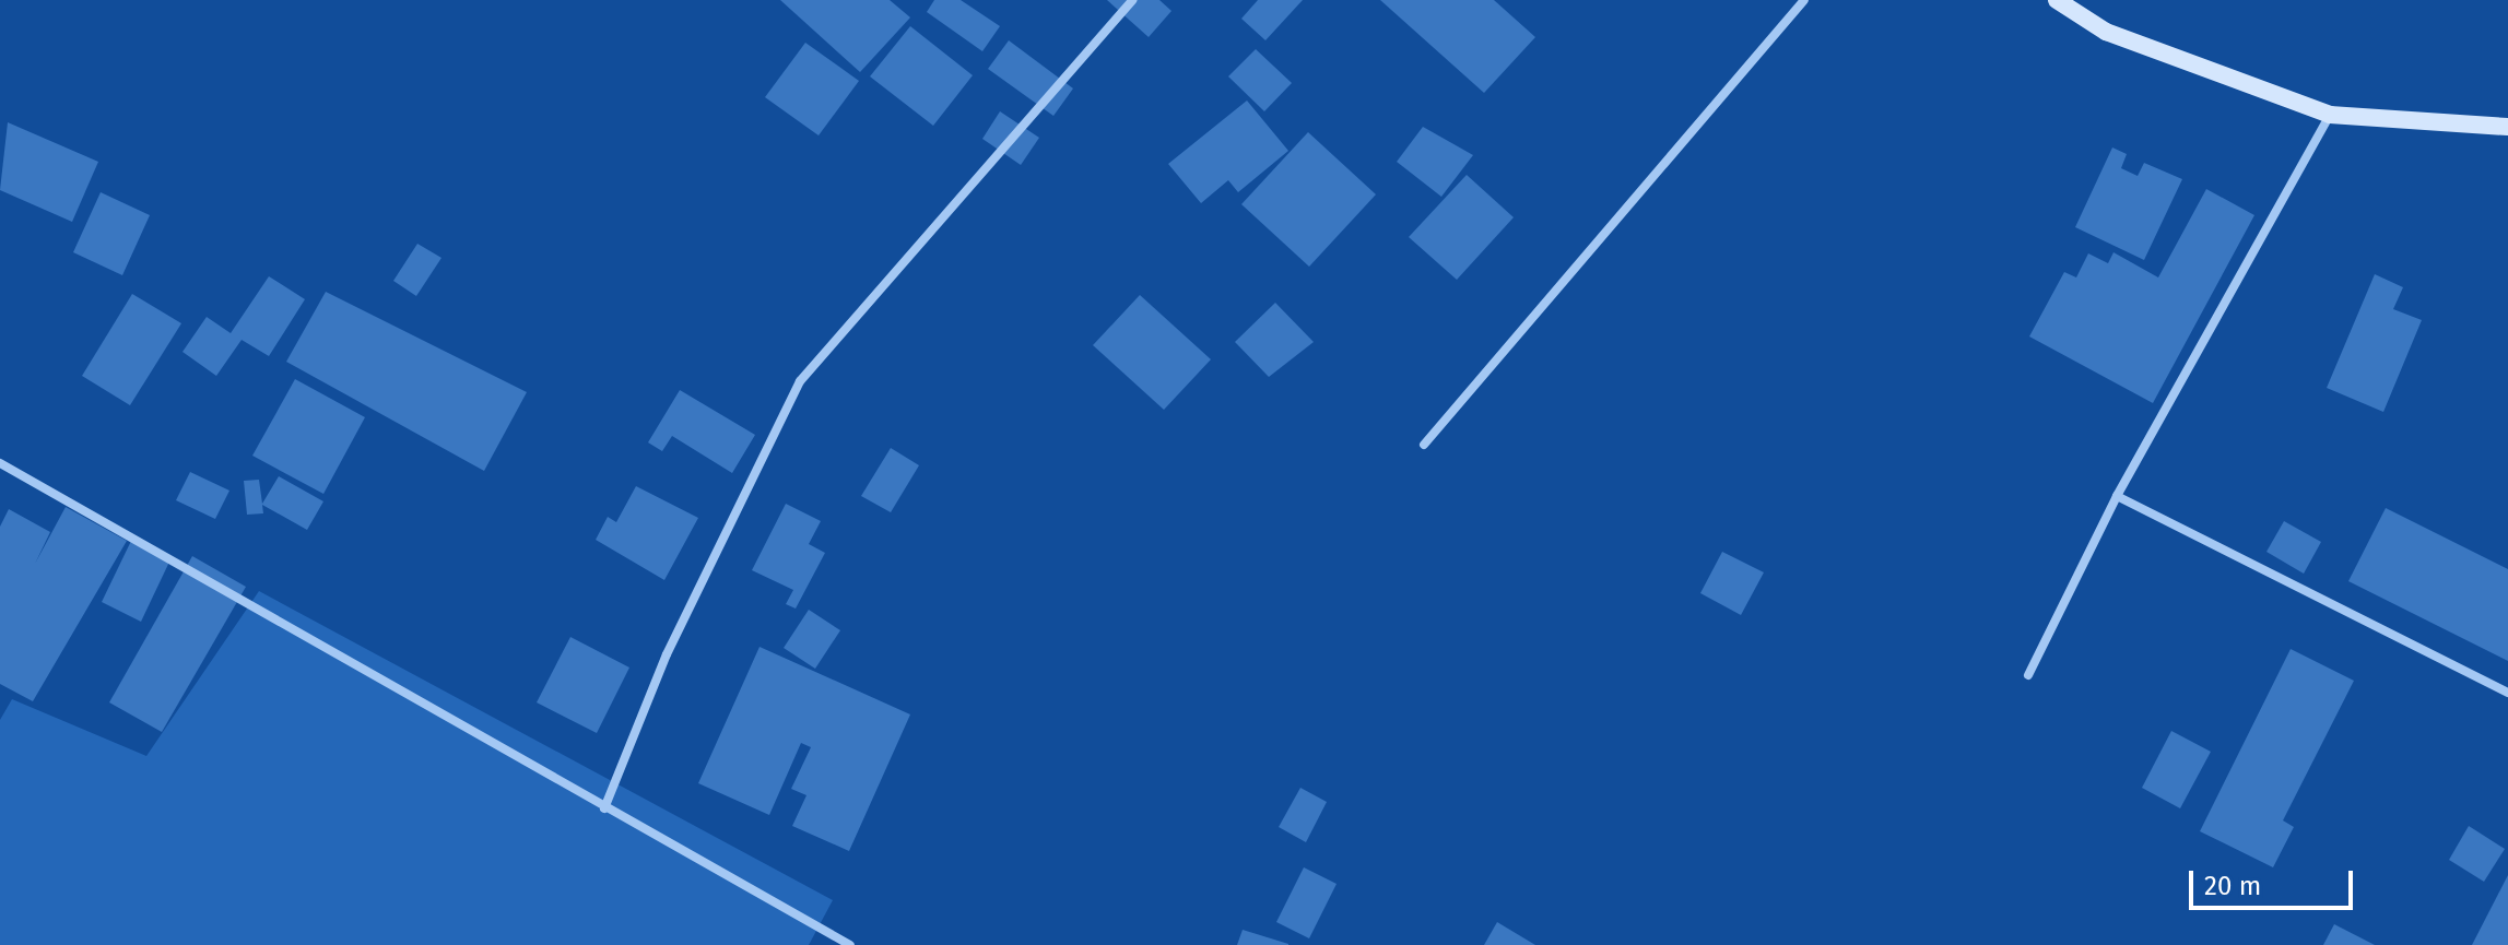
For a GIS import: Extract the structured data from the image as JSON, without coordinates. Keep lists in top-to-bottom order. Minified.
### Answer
{"scale_bar":"20 m"}
